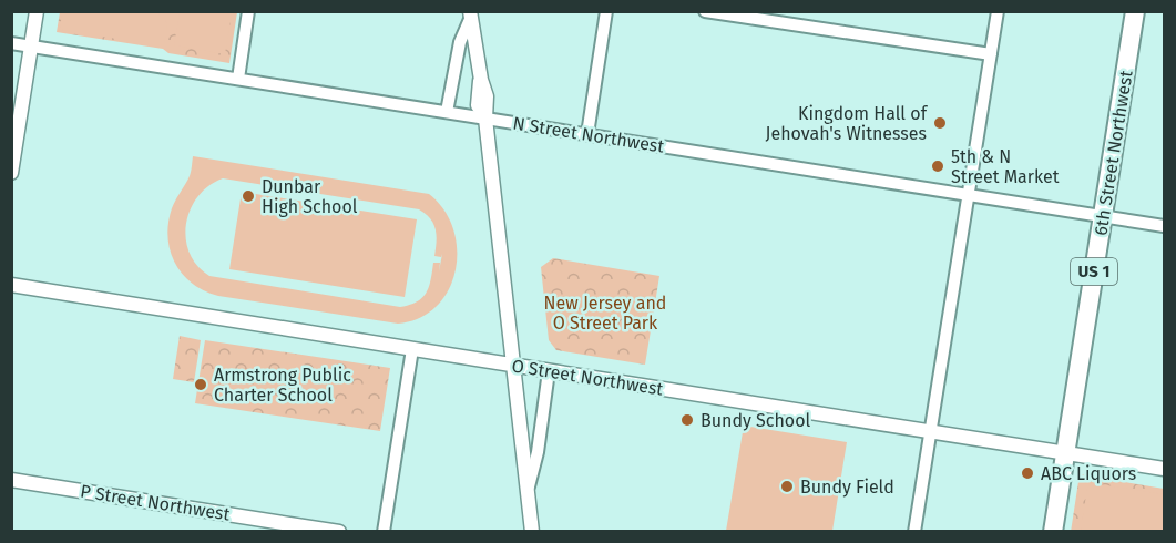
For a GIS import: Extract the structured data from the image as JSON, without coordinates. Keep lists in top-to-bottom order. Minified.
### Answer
{"streets":{"highway":["6th Street Northwest","US 1"],"street":["N Street Northwest","O Street Northwest","P Street Northwest"]},"crossings":[["N Street Northwest","6th Street Northwest"],["6th Street Northwest","O Street Northwest"]],"parks":["New Jersey and O Street Park"],"places":["Kingdom Hall of Jehovah's Witnesses","5th & N Street Market","Dunbar High School","Armstrong Public Charter School","Bundy School","ABC Liquors","Bundy Field"]}
